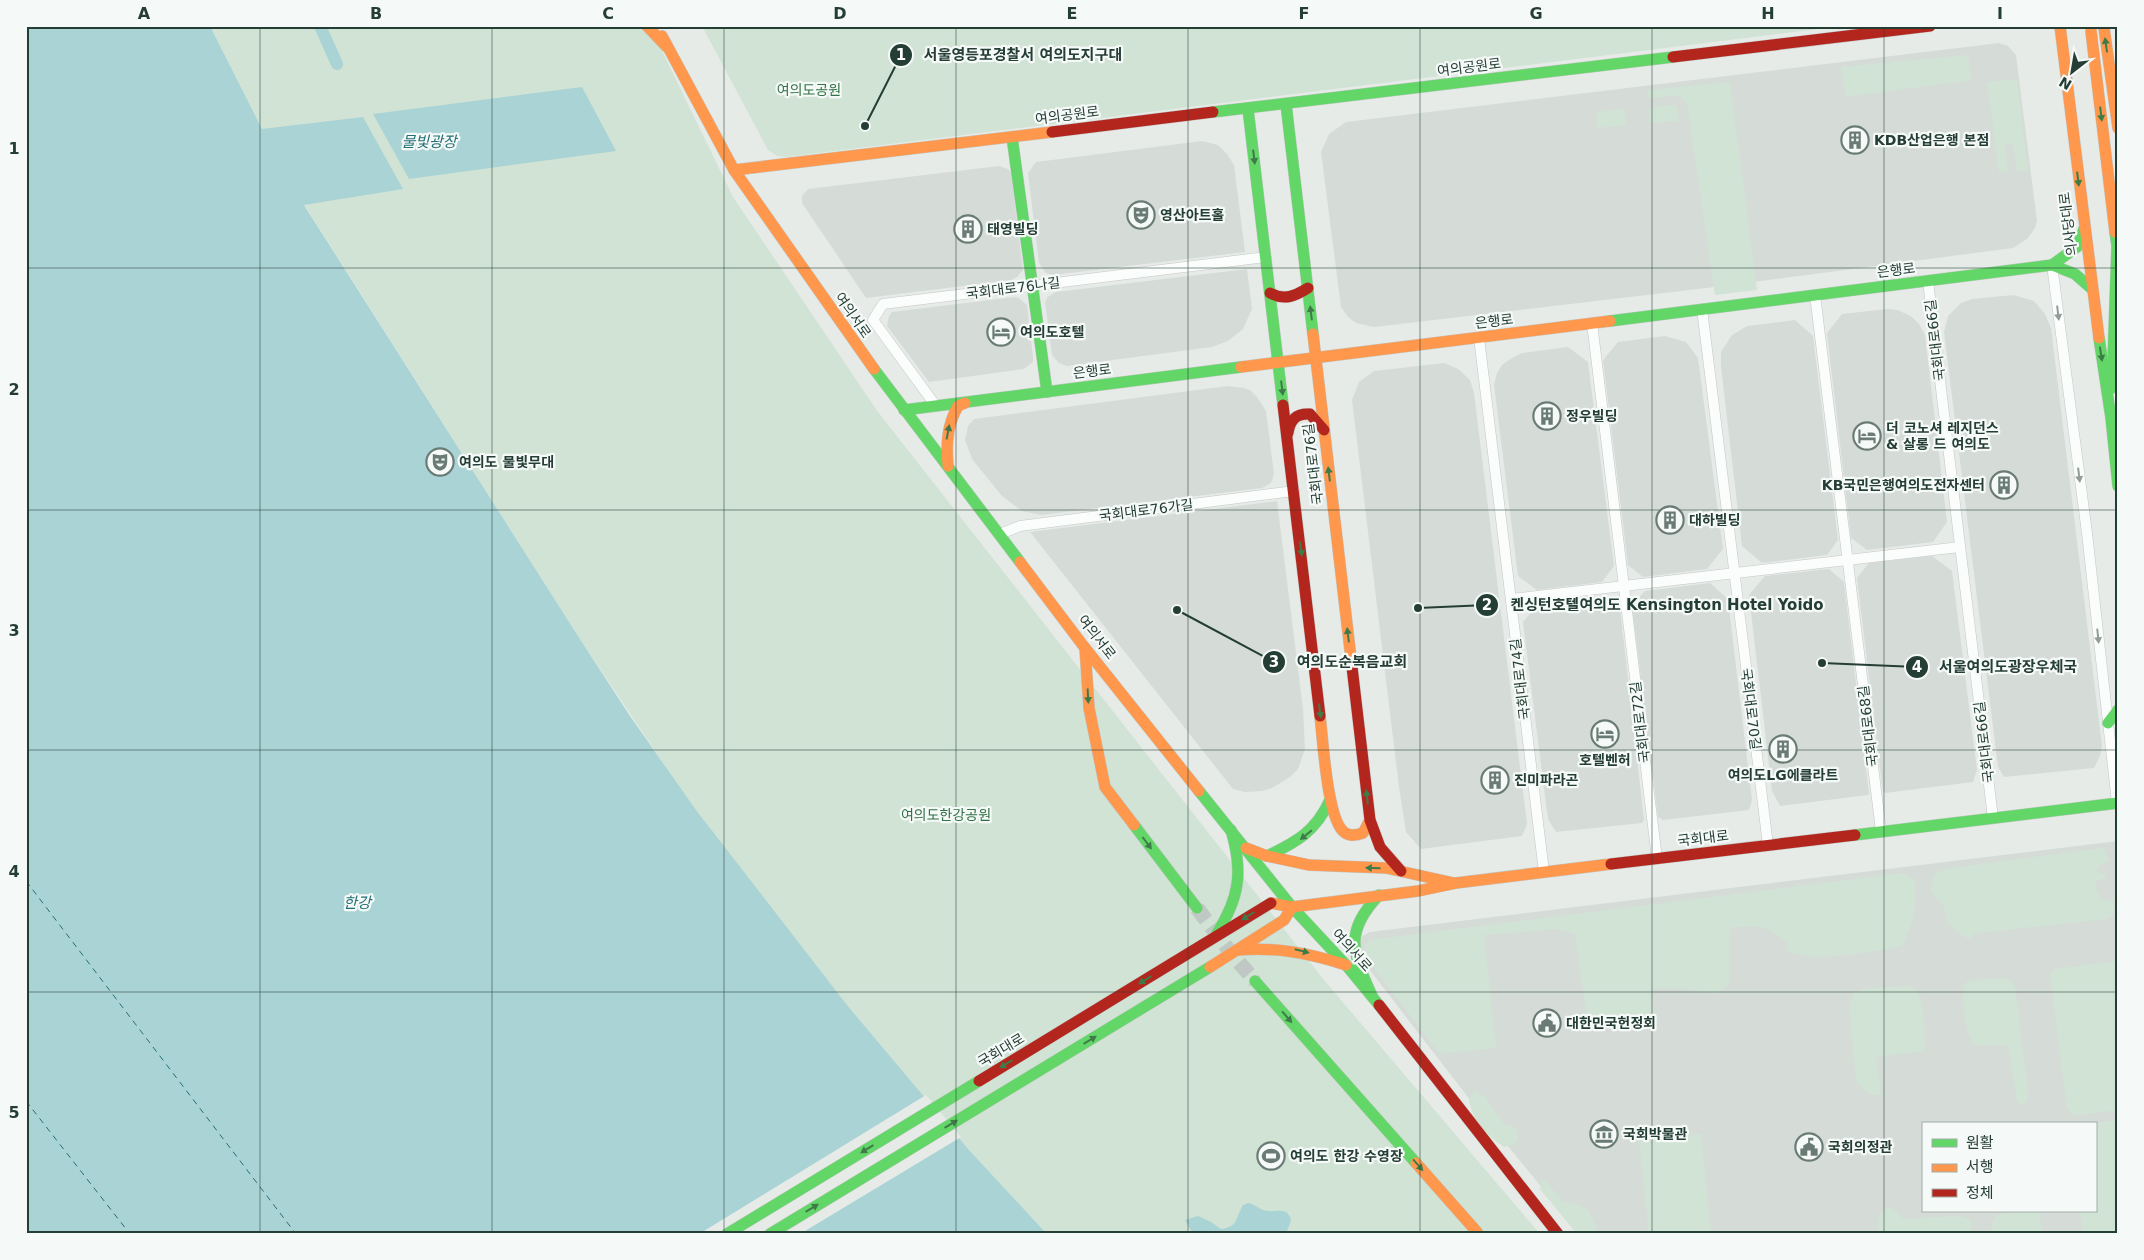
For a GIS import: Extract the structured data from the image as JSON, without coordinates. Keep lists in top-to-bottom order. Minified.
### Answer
{"streets":{"main road":["여의공원로","의사당대로","은행로","여의서로","국회대로76길","국회대로"],"street":["국회대로76나길","국회대로66길","국회대로76가길","국회대로74길","국회대로70길","국회대로72길","국회대로68길"]},"crossings":[["여의공원로","여의서로"],["여의공원로","국회대로76길"],["은행로","국회대로76나길"],["은행로","여의서로"],["은행로","국회대로66길"],["은행로","국회대로76길"],["은행로","국회대로74길"],["은행로","국회대로70길"],["은행로","국회대로72길"],["은행로","국회대로68길"],["국회대로76나길","국회대로76길"],["여의서로","국회대로76가길"],["여의서로","국회대로"],["국회대로66길","국회대로"],["국회대로76길","국회대로76가길"],["국회대로74길","국회대로"],["국회대로70길","국회대로"],["국회대로72길","국회대로"],["국회대로68길","국회대로"]],"water":["물빛광장","한강"],"parks":["여의도공원","여의도한강공원"],"places":{"other":["서울영등포경찰서 여의도지구대","켄싱턴호텔여의도 Kensington Hotel Yoido","여의도순복음교회","서울여의도광장우체국"],"building":["KDB산업은행 본점","태영빌딩","정우빌딩","KB국민은행여의도전자센터","대하빌딩","여의도LG에클라트","진미파라곤"],"theatre":["영산아트홀","여의도 물빛무대"],"hotel":["여의도호텔","더 코노셔 레지던스 & 살롱 드 여의도","호텔벤허"],"public building":["대한민국헌정회","국회의정관"],"museum":["국회박물관"],"sports":["여의도 한강 수영장"]},"legend":["원활","서행","정체"],"north":"bottom left","grid":{"columns":["A","B","C","D","E","F","G","H","I"],"rows":["1","2","3","4","5"]}}
